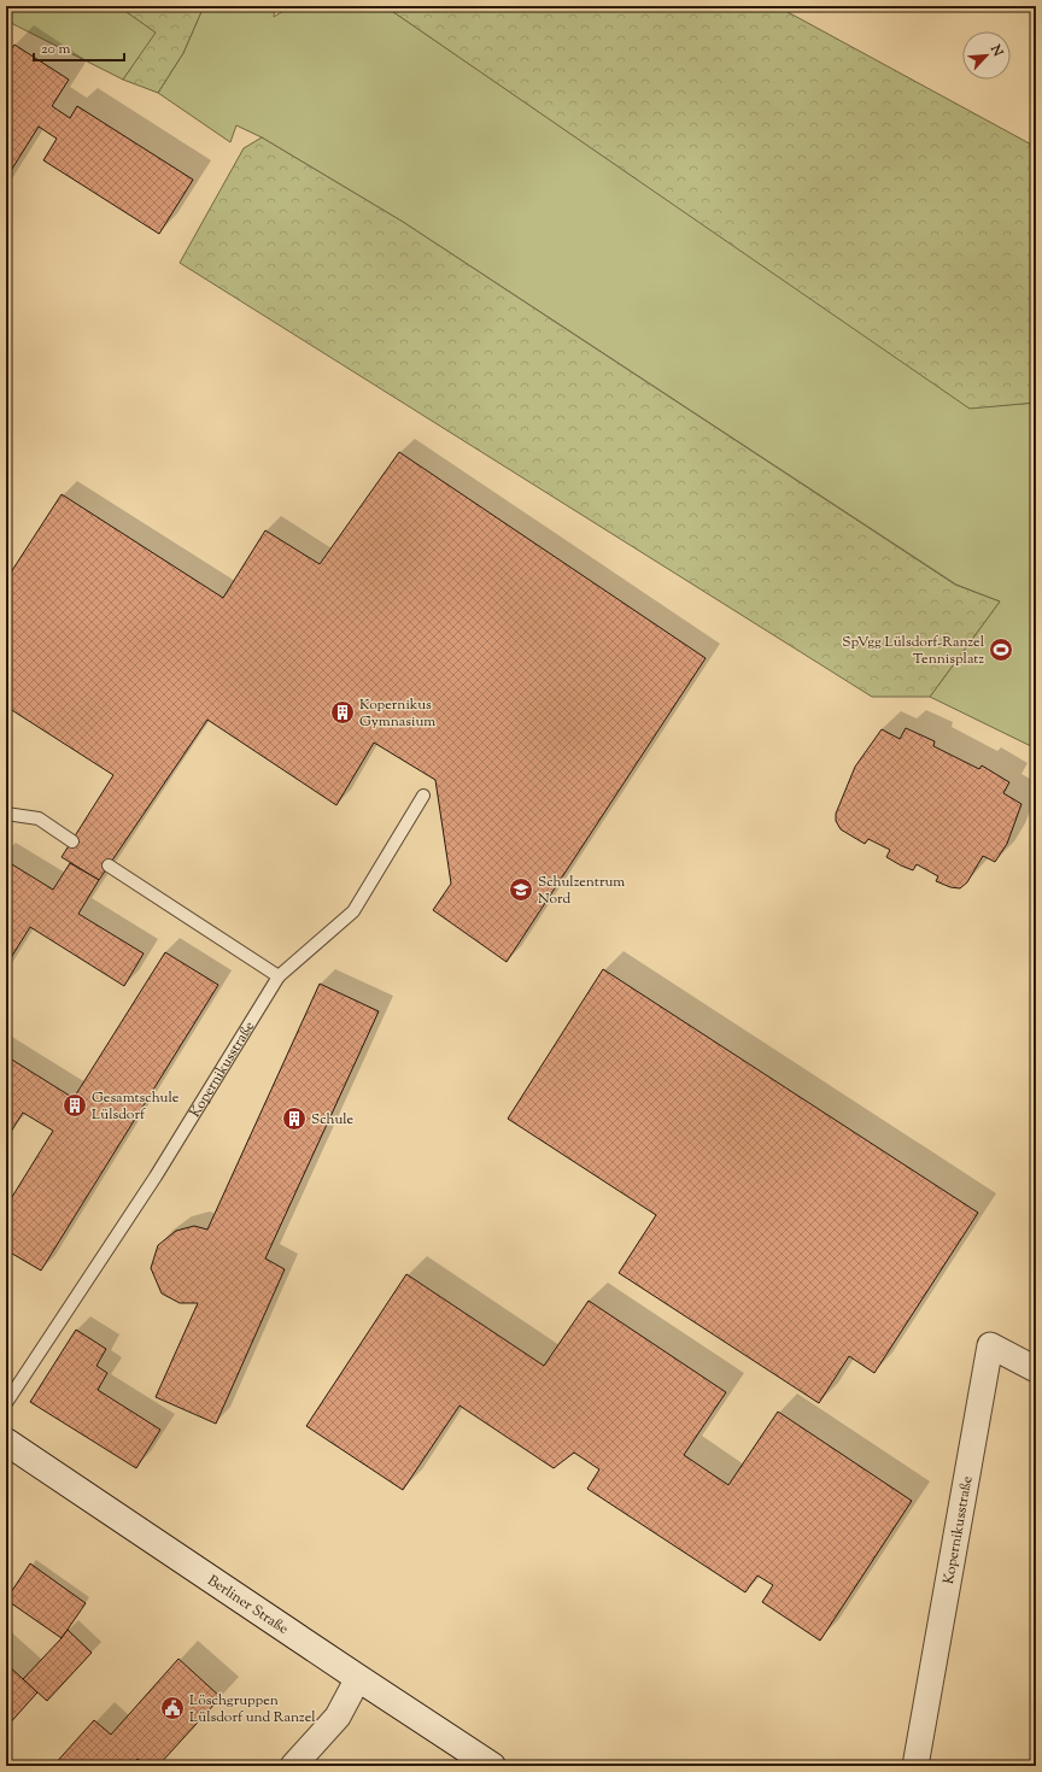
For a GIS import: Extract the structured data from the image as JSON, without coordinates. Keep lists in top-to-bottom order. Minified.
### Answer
{"streets":{"street":["Kopernikusstraße","Berliner Straße"]},"places":{"sports":["SpVgg Lülsdorf-Ranzel Tennisplatz"],"building":["Kopernikus Gymnasium","Gesamtschule Lülsdorf","Schule"],"school or university":["Schulzentrum Nord"],"public building":["Löschgruppen Lülsdorf und Ranzel"]},"scale_bar":"20 m","north":"top right"}
